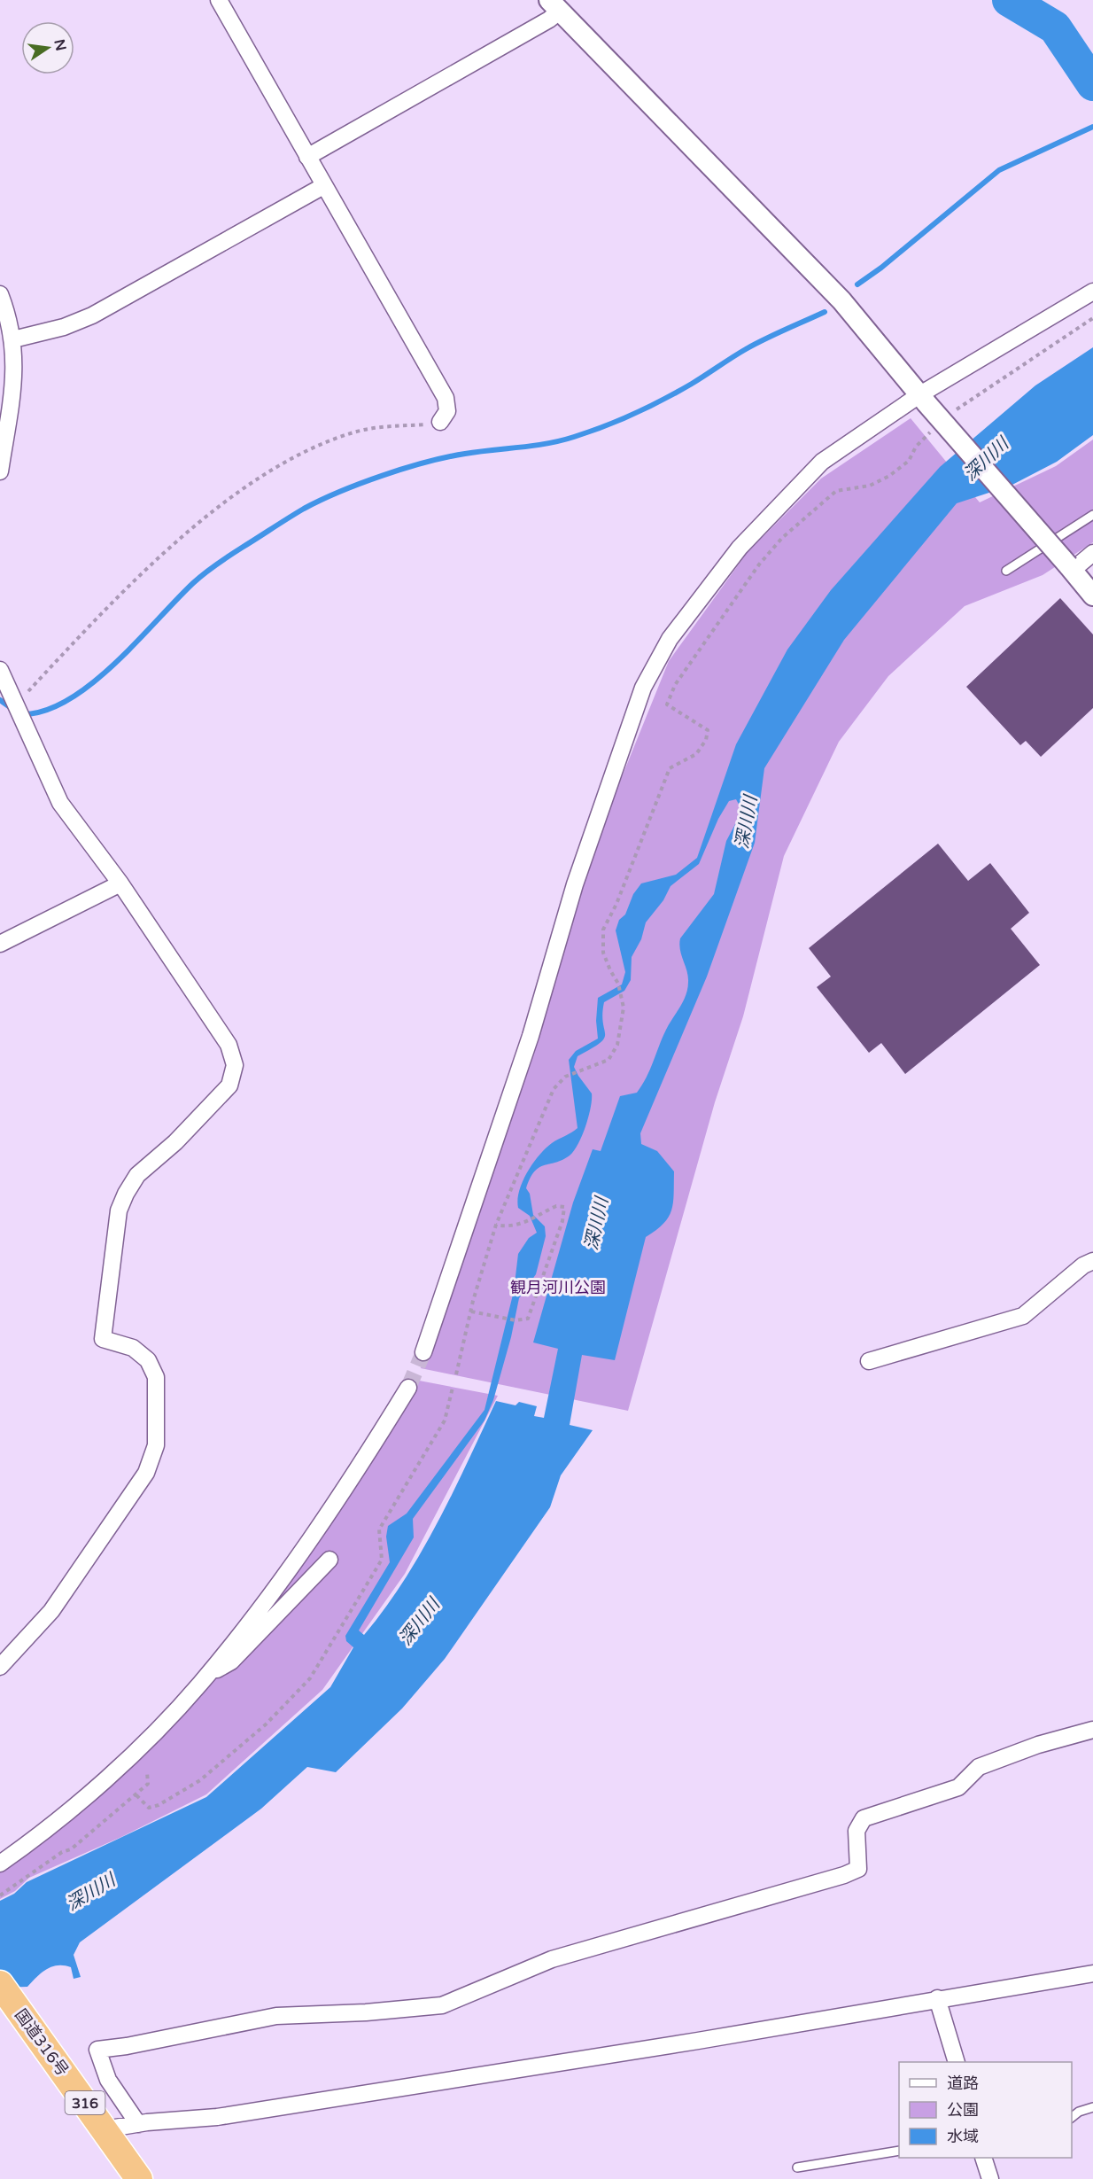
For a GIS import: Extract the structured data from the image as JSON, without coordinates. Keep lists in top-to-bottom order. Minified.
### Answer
{"streets":{"highway":["国道316号","316"]},"water":["深川川"],"parks":["観月河川公園"],"legend":["道路","公園","水域"],"north":"right"}
